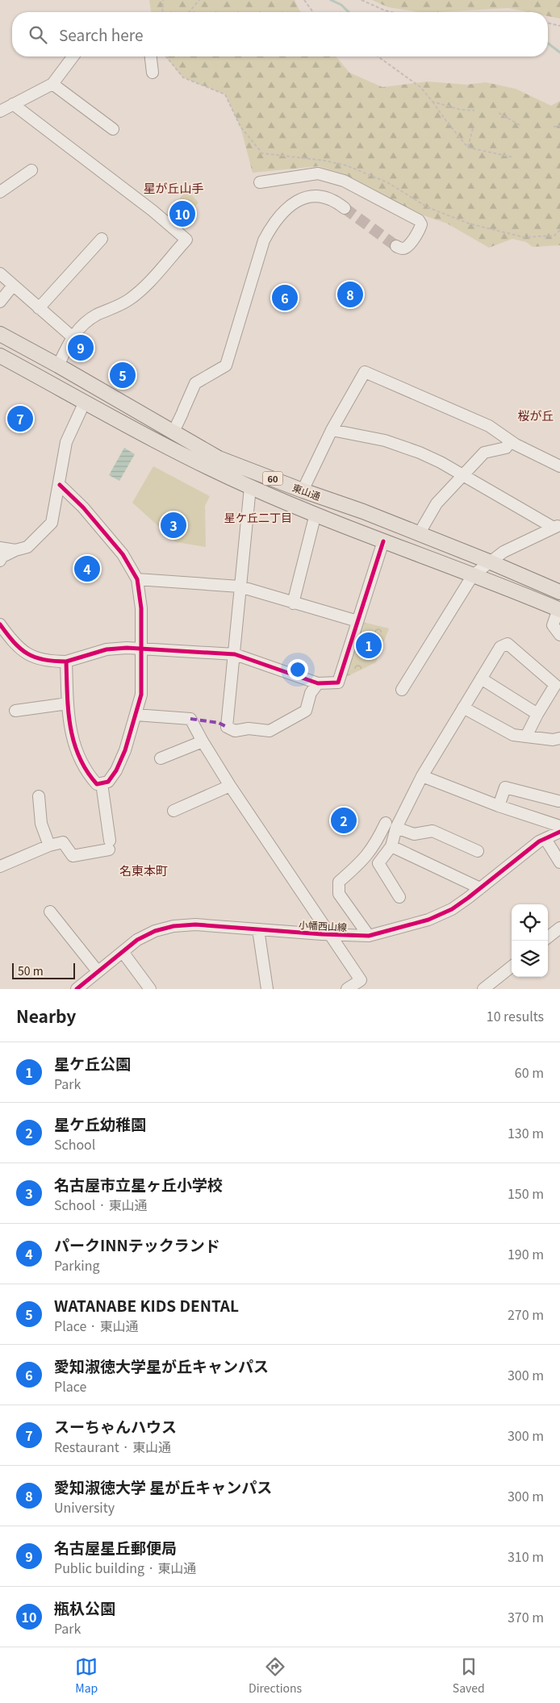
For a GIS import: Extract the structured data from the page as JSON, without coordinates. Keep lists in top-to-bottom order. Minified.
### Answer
{"streets":{"main road":["60","東山通"],"street":["小幡西山線"]},"districts":["星が丘山手","桜が丘","星ケ丘二丁目","名東本町"],"scale_bar":"50 m","page":{"search":"Search here","pins":["10","8","6","9","5","7","3","4","1","2"],"scale":"50 m","heading":["Nearby","10 results"],"list":[{"mark":"1","name":"星ケ丘公園","note":"Park","value":"60 m"},{"mark":"2","name":"星ケ丘幼稚園","note":"School","value":"130 m"},{"mark":"3","name":"名古屋市立星ヶ丘小学校","note":"School · 東山通","value":"150 m"},{"mark":"4","name":"パークINNテックランド","note":"Parking","value":"190 m"},{"mark":"5","name":"WATANABE KIDS DENTAL","note":"Place · 東山通","value":"270 m"},{"mark":"6","name":"愛知淑徳大学星が丘キャンパス","note":"Place","value":"300 m"},{"mark":"7","name":"スーちゃんハウス","note":"Restaurant · 東山通","value":"300 m"},{"mark":"8","name":"愛知淑徳大学 星が丘キャンパス","note":"University","value":"300 m"},{"mark":"9","name":"名古屋星丘郵便局","note":"Public building · 東山通","value":"310 m"},{"mark":"10","name":"瓶杁公園","note":"Park","value":"370 m"}],"nav":["Map","Directions","Saved"]}}
